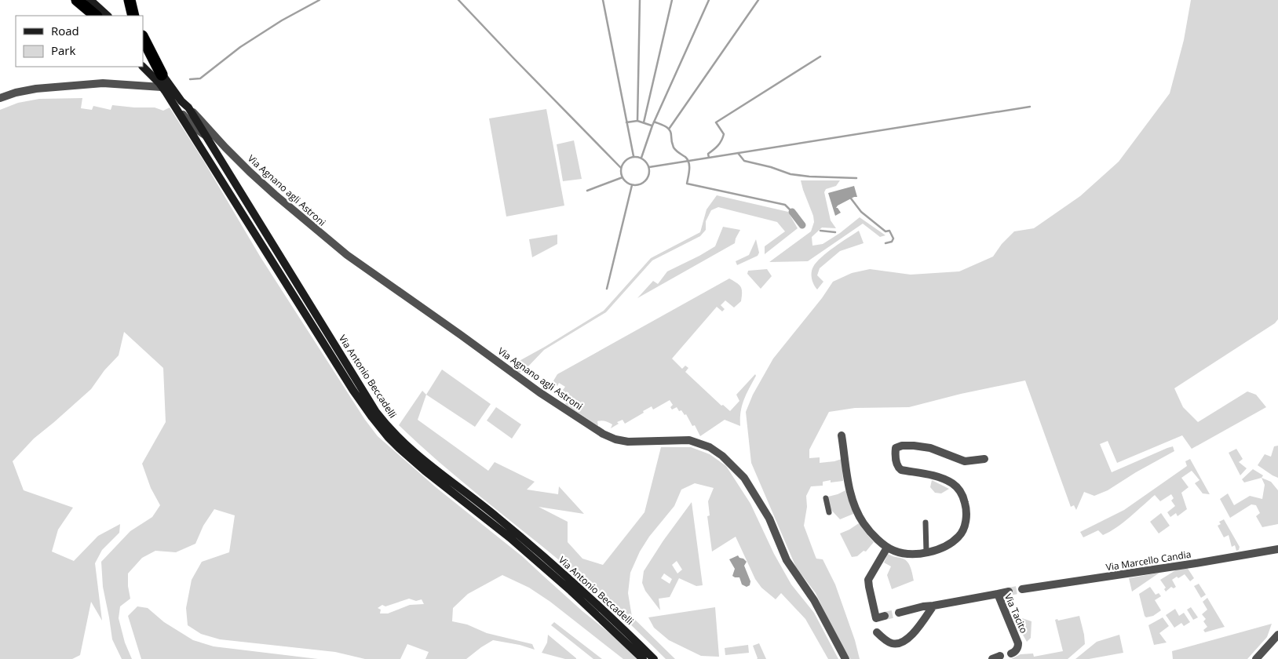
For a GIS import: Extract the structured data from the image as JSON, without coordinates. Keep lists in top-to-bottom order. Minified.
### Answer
{"streets":{"main road":["Via Antonio Beccadelli"],"street":["Via Agnano agli Astroni","Via Marcello Candia","Via Tacito"]},"crossings":[["Via Agnano agli Astroni","Via Antonio Beccadelli"]],"legend":["Road","Park"]}
